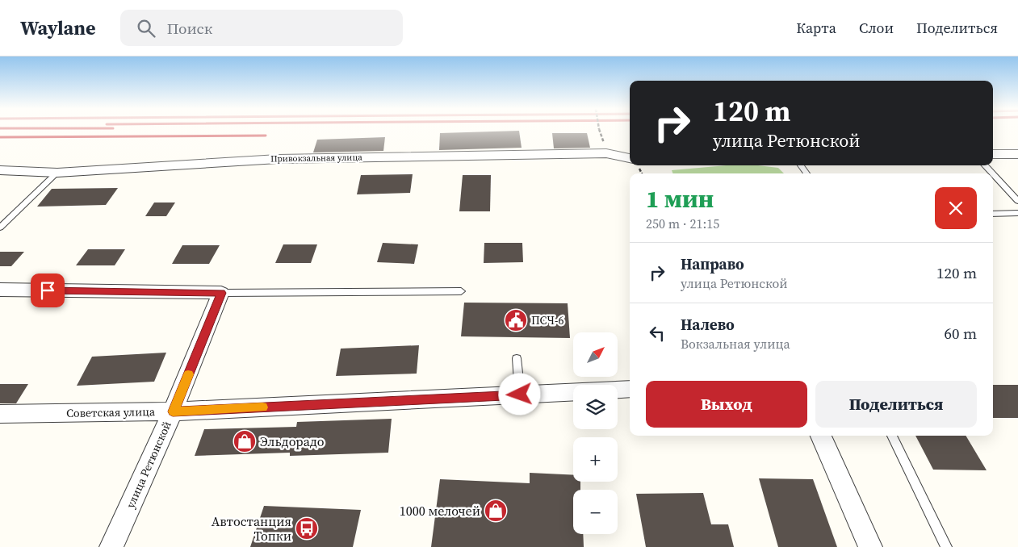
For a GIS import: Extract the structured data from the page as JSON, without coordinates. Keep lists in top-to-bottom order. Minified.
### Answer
{"streets":{"street":["Привокзальная улица","Советская улица","улица Ретюнской"]},"crossings":[["Советская улица","улица Ретюнской"]],"places":{"public building":["ПСЧ-6"],"shop":["Эльдорадо","1000 мелочей"],"bus stop":["Автостанция Топки"]},"north":"top right","page":{"header":"Waylane","search":"Поиск","nav":["Карта","Слои","Поделиться"],"turn":["120 m","улица Ретюнской"],"heading":["1 мин","250 m · 21:15"],"list":[{"name":"Направо","note":"улица Ретюнской","value":"120 m"},{"name":"Налево","note":"Вокзальная улица","value":"60 m"}],"map_buttons":["+","−"],"buttons":["Выход","Поделиться"]}}
